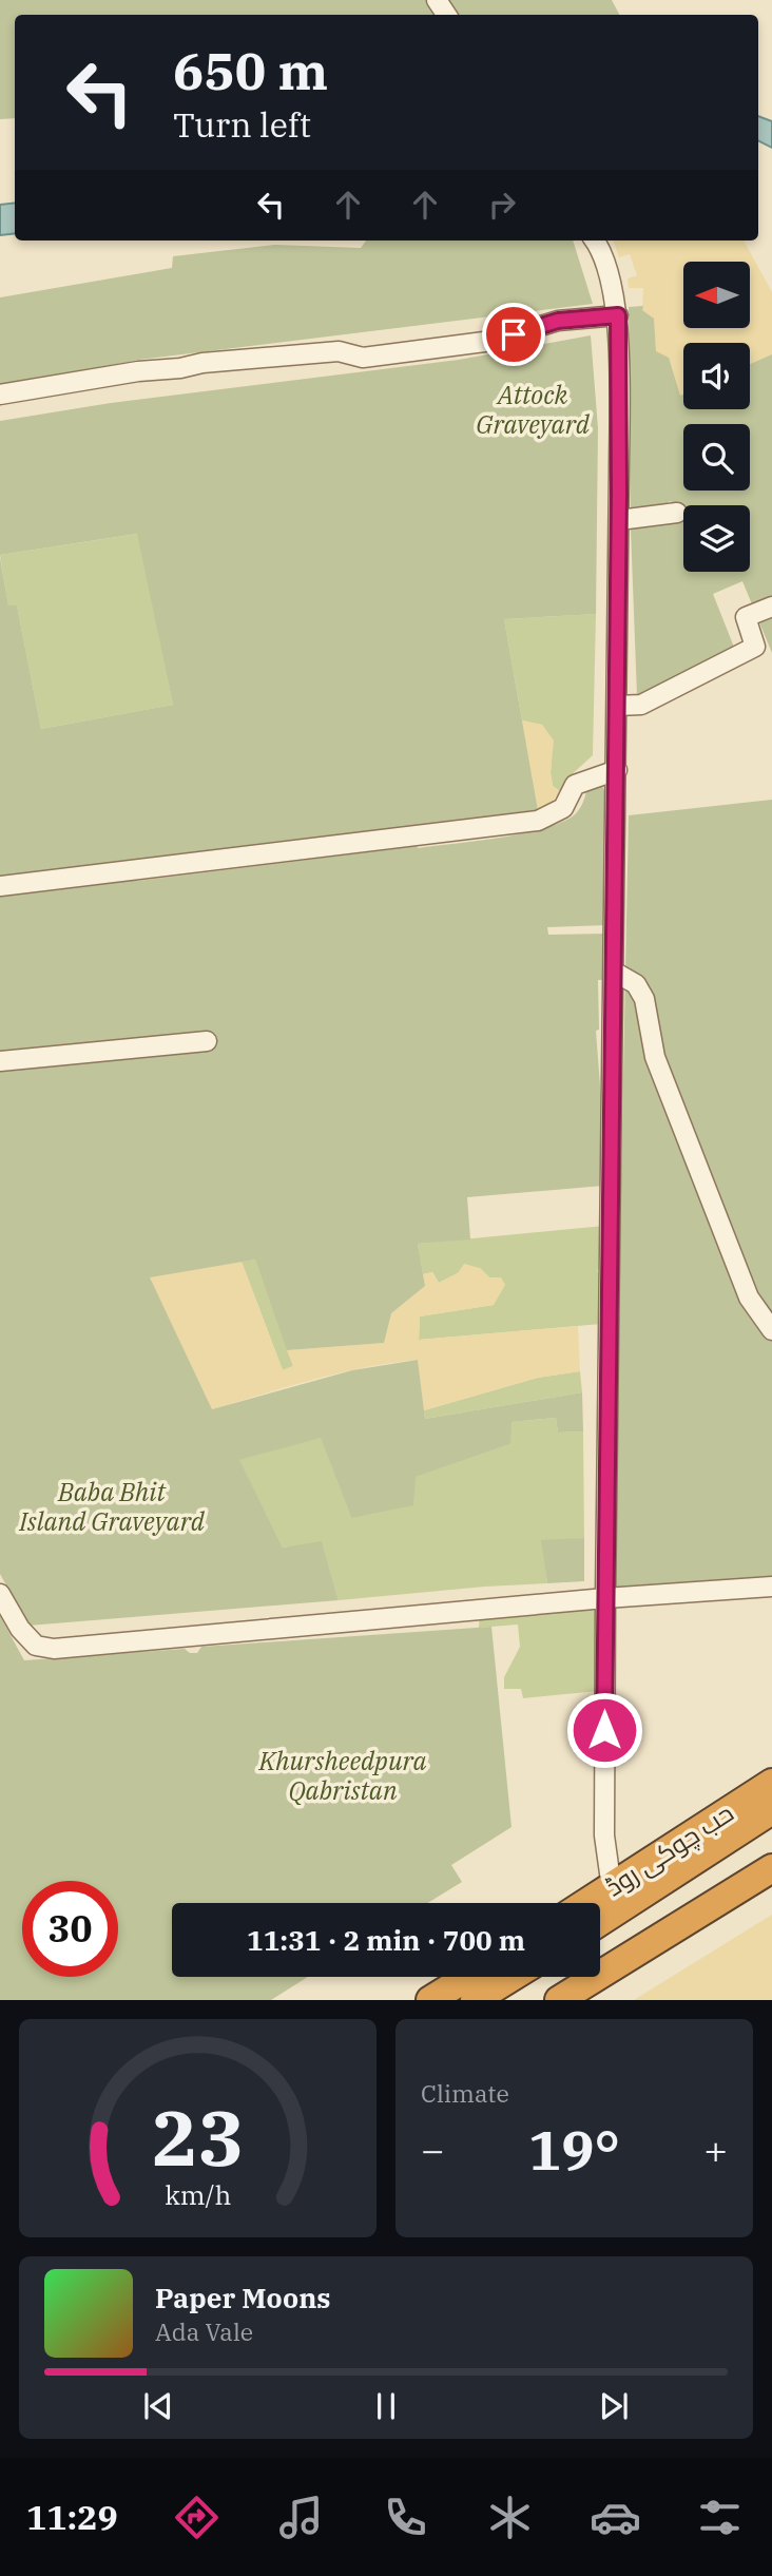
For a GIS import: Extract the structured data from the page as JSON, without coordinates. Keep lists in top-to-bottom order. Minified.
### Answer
{"streets":{"highway":["حب چوکی روڈ"]},"parks":["Attock Graveyard","Baba Bhit Island Graveyard","Khursheedpura Qabristan"],"north":"left","page":{"turn":["650 m","Turn left"],"limit":"30","trip":"11:31 · 2 min · 700 m","tile":"Climate","heat":["−","19°","+"],"song":["Paper Moons","Ada Vale"],"tabs":"11:29","gauge":["23","km/h"]}}
